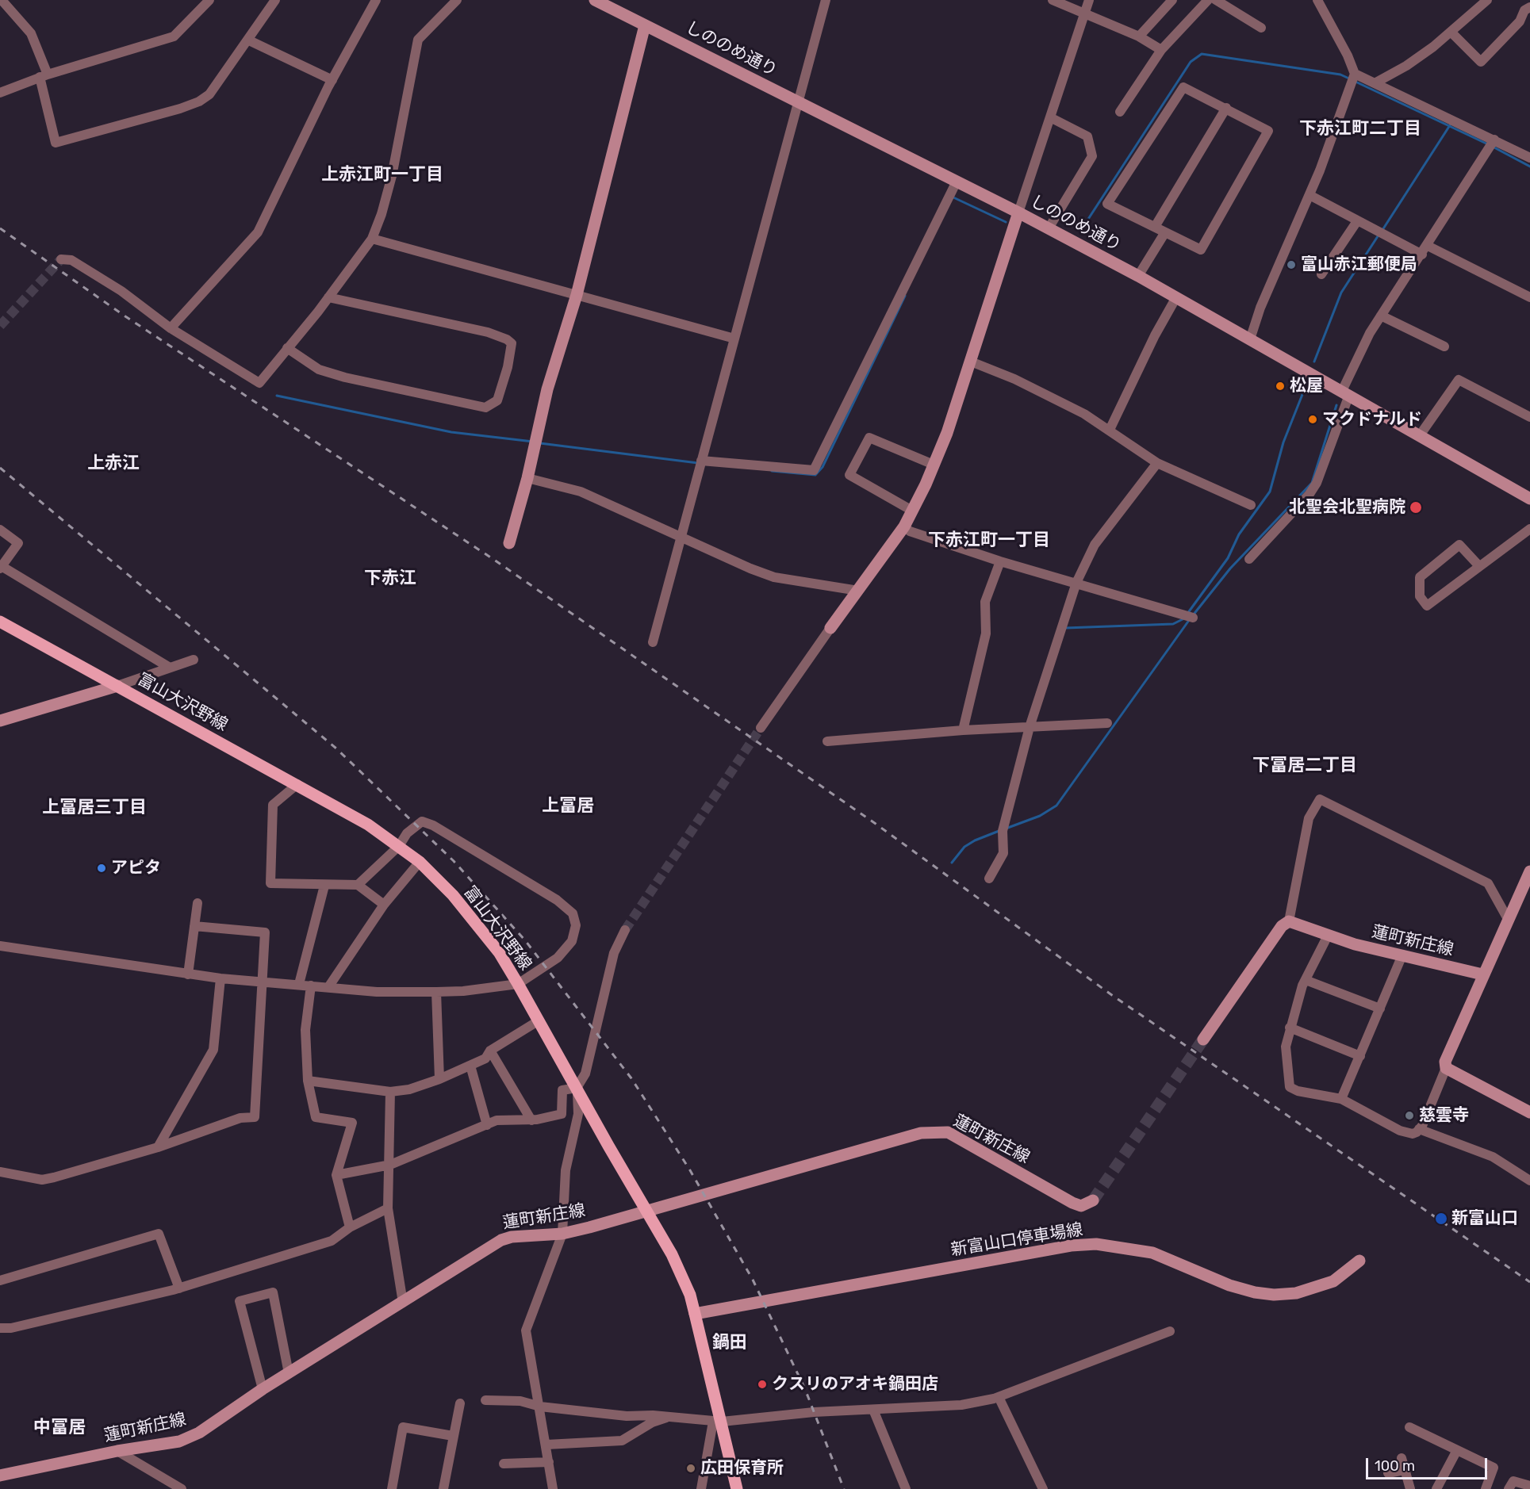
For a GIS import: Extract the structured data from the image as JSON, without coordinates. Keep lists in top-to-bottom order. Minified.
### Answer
{"streets":{"main road":["しののめ通り","富山大沢野線","蓮町新庄線","新富山口停車場線"]},"crossings":[["富山大沢野線","蓮町新庄線"],["富山大沢野線","新富山口停車場線"]],"districts":["下赤江町二丁目","上赤江町一丁目","上赤江","下赤江町一丁目","下赤江","下冨居二丁目","上冨居","上冨居三丁目","鍋田","中冨居"],"places":["富山赤江郵便局","松屋","マクドナルド","北聖会北聖病院","アピタ","慈雲寺","新富山口","クスリのアオキ鍋田店","広田保育所"],"scale_bar":"100 m"}
